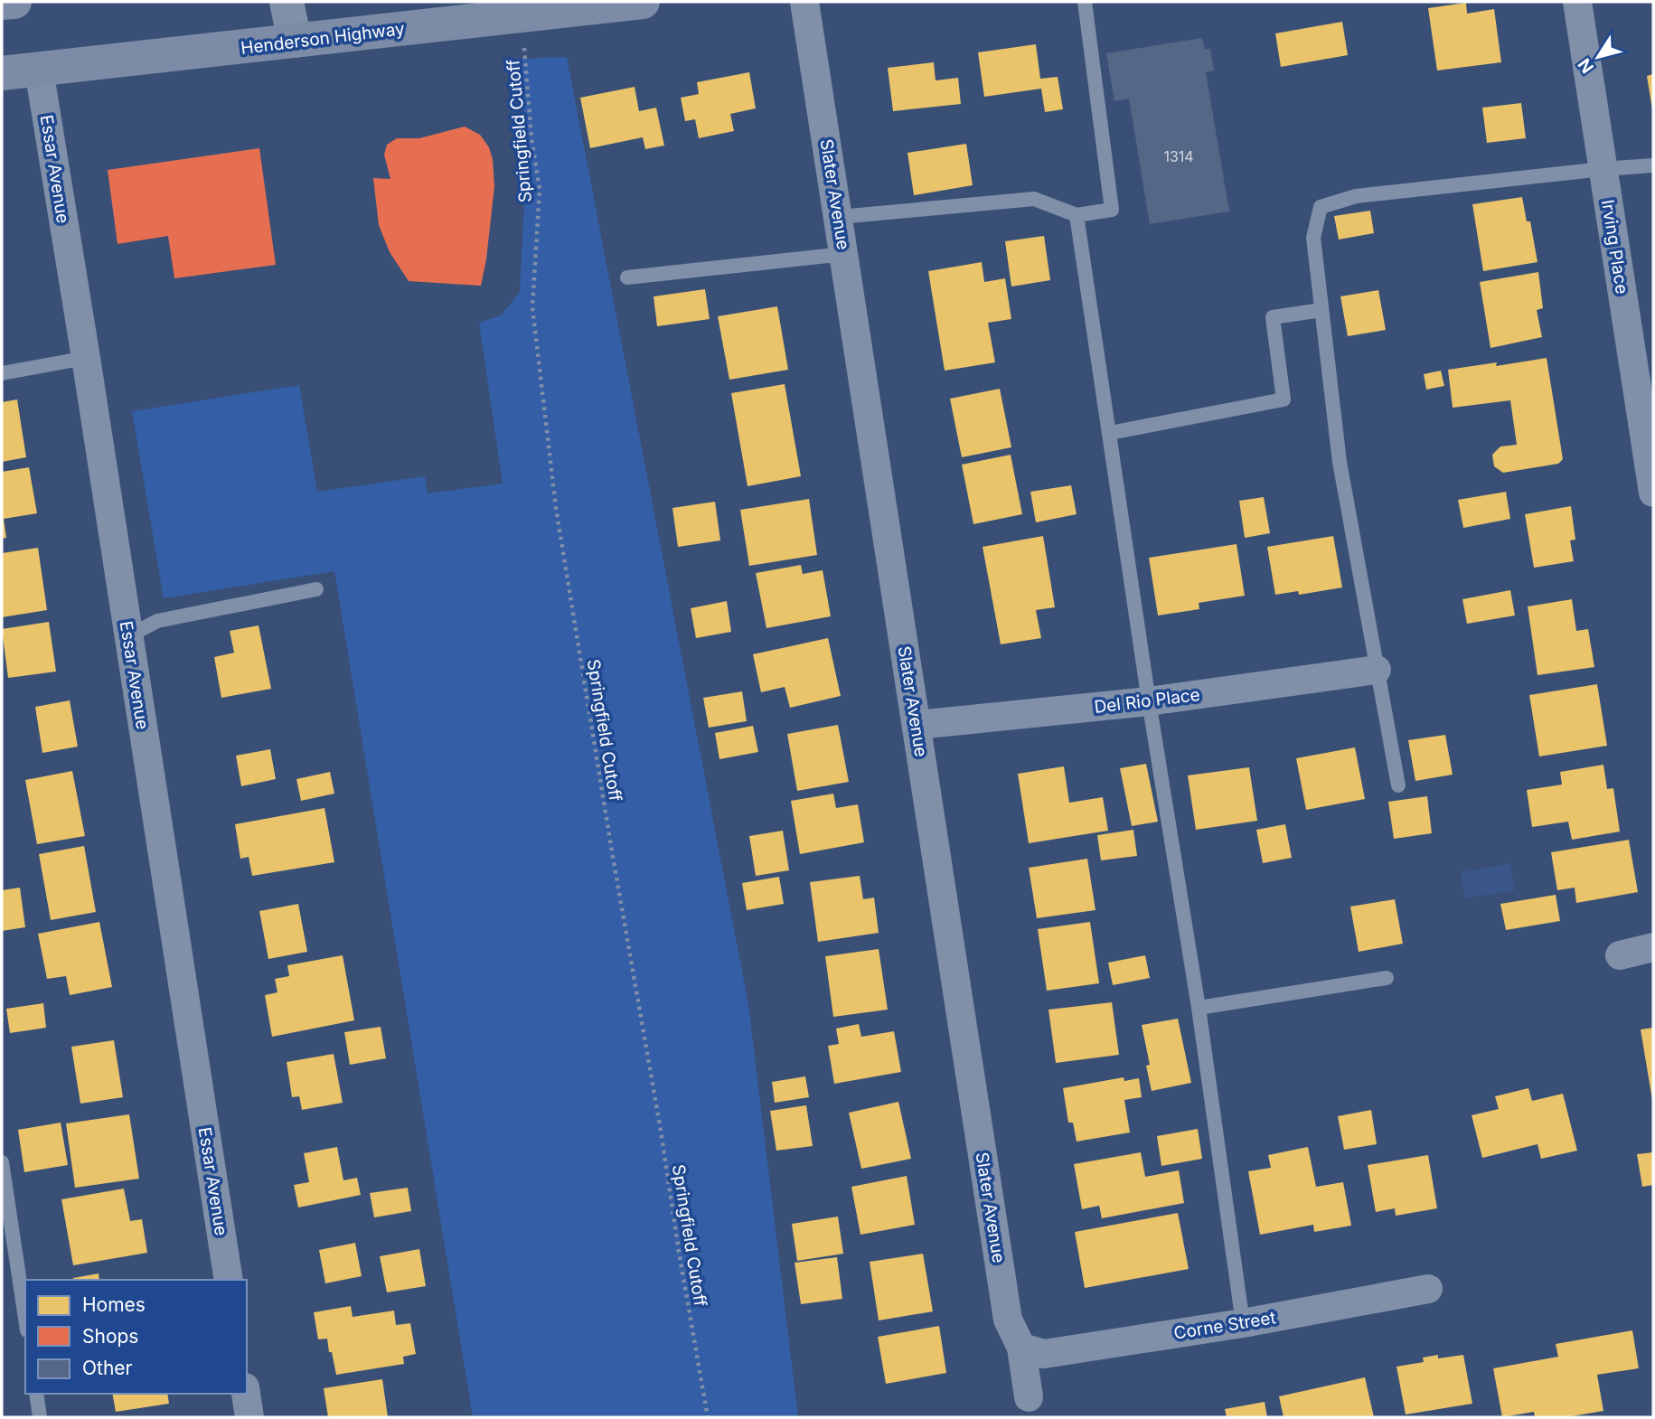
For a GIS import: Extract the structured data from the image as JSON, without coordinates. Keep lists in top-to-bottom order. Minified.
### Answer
{"streets":{"main road":["Henderson Highway"],"street":["Essar Avenue","Slater Avenue","Irving Place","Del Rio Place","Corne Street"],"path":["Springfield Cutoff"]},"crossings":[["Henderson Highway","Essar Avenue"],["Slater Avenue","Del Rio Place"],["Slater Avenue","Corne Street"]],"house_numbers":["1314"],"legend":["Homes","Shops","Other"],"north":"bottom left"}
